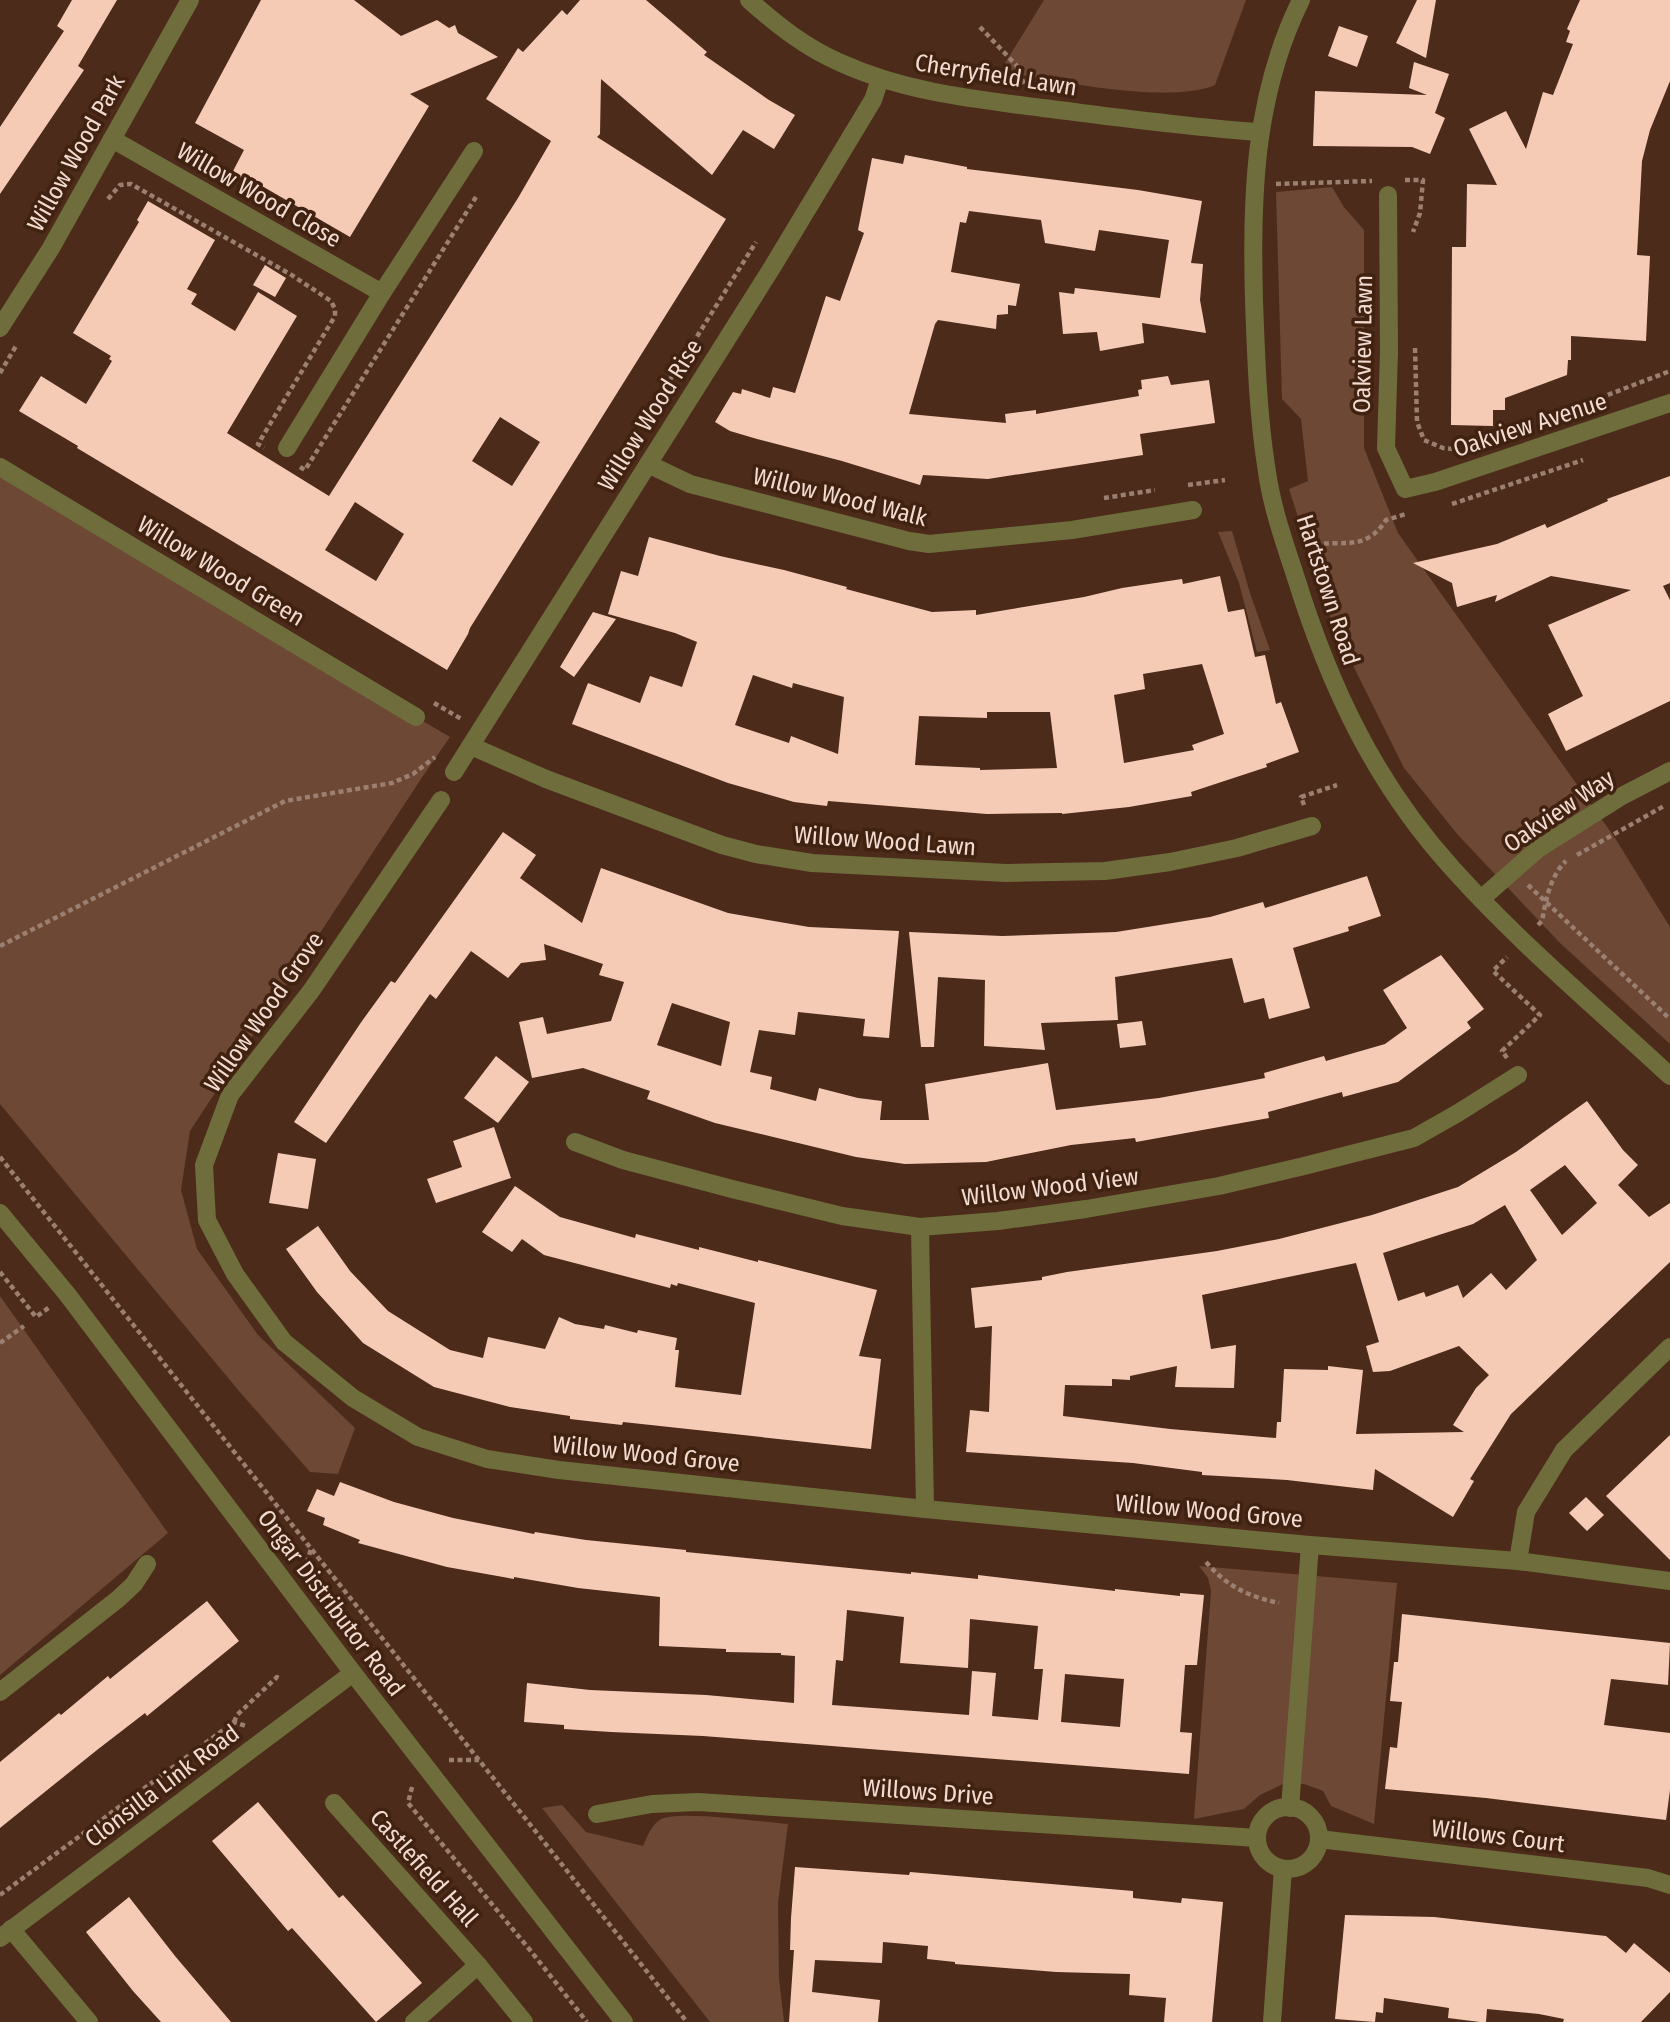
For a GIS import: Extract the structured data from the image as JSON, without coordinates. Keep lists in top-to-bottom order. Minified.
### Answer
{"streets":{"street":["Cherryfield Lawn","Willow Wood Park","Willow Wood Close","Oakview Lawn","Willow Wood Rise","Oakview Avenue","Willow Wood Walk","Willow Wood Green","Hartstown Road","Oakview Way","Willow Wood Lawn","Willow Wood Grove","Willow Wood View","Ongar Distributor Road","Clonsilla Link Road","Willows Drive","Willows Court","Castlefield Hall"]},"crossings":[["Cherryfield Lawn","Willow Wood Rise"],["Cherryfield Lawn","Hartstown Road"],["Willow Wood Park","Willow Wood Close"],["Oakview Lawn","Oakview Avenue"],["Willow Wood Rise","Willow Wood Walk"],["Willow Wood Rise","Willow Wood Lawn"],["Hartstown Road","Oakview Way"],["Ongar Distributor Road","Clonsilla Link Road"],["Willows Drive","Willows Court"]]}
